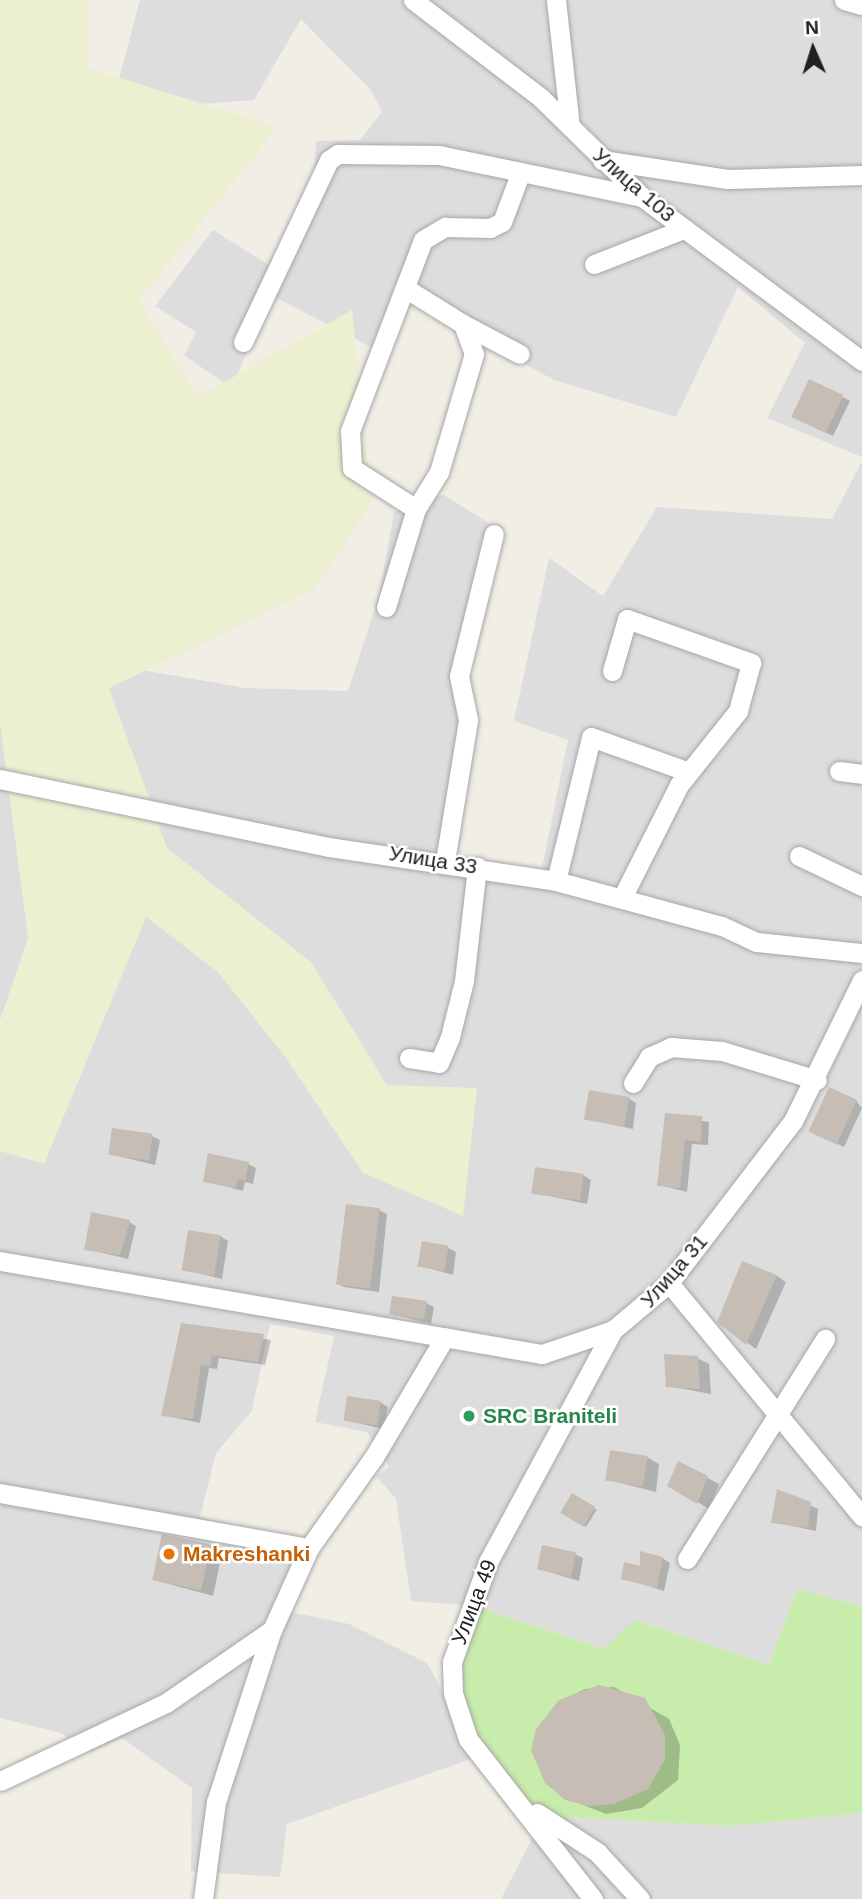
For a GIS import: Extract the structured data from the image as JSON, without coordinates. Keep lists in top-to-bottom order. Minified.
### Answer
{"streets":{"street":["Улица 103","Улица 33","Улица 31","Улица 49"]},"crossings":[["Улица 31","Улица 49"]],"places":["SRC Braniteli","Makreshanki"],"north":"top"}
